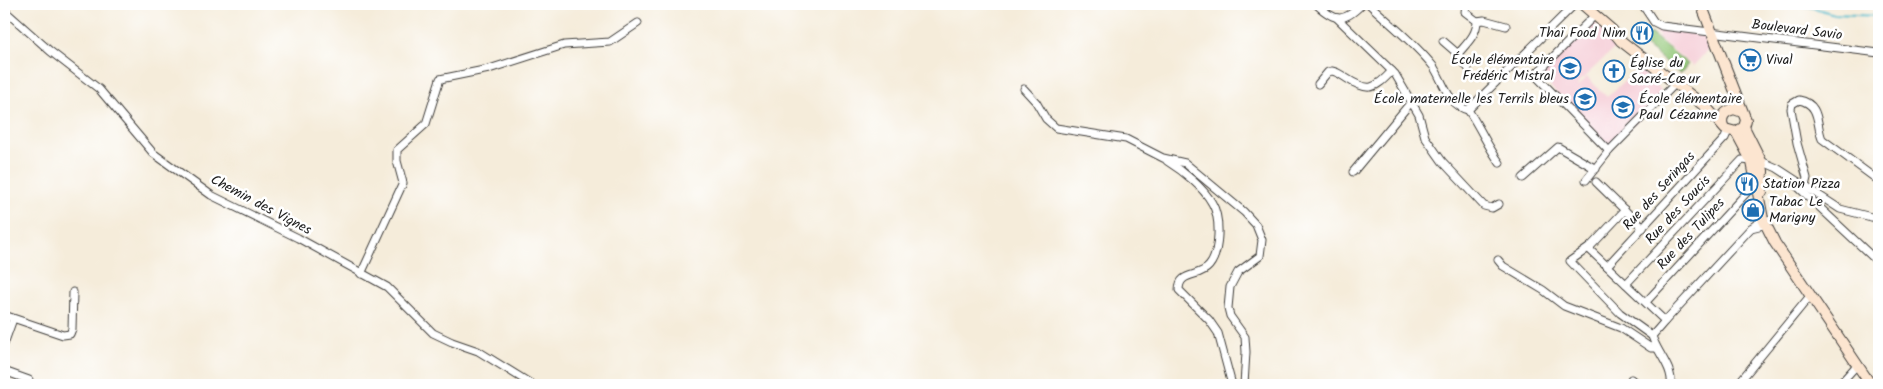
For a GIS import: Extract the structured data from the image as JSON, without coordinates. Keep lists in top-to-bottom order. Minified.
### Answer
{"streets":{"street":["Boulevard Savio","Rue des Seringas","Chemin des Vignes","Rue des Soucis","Rue des Tulipes"]},"places":{"restaurant":["Thaï Food Nim","Station Pizza"],"supermarket":["Vival"],"school or university":["École élémentaire Frédéric Mistral","École maternelle les Terrils bleus","École élémentaire Paul Cézanne"],"church":["Église du Sacré-Cœur"],"shop":["Tabac Le Marigny"]}}
